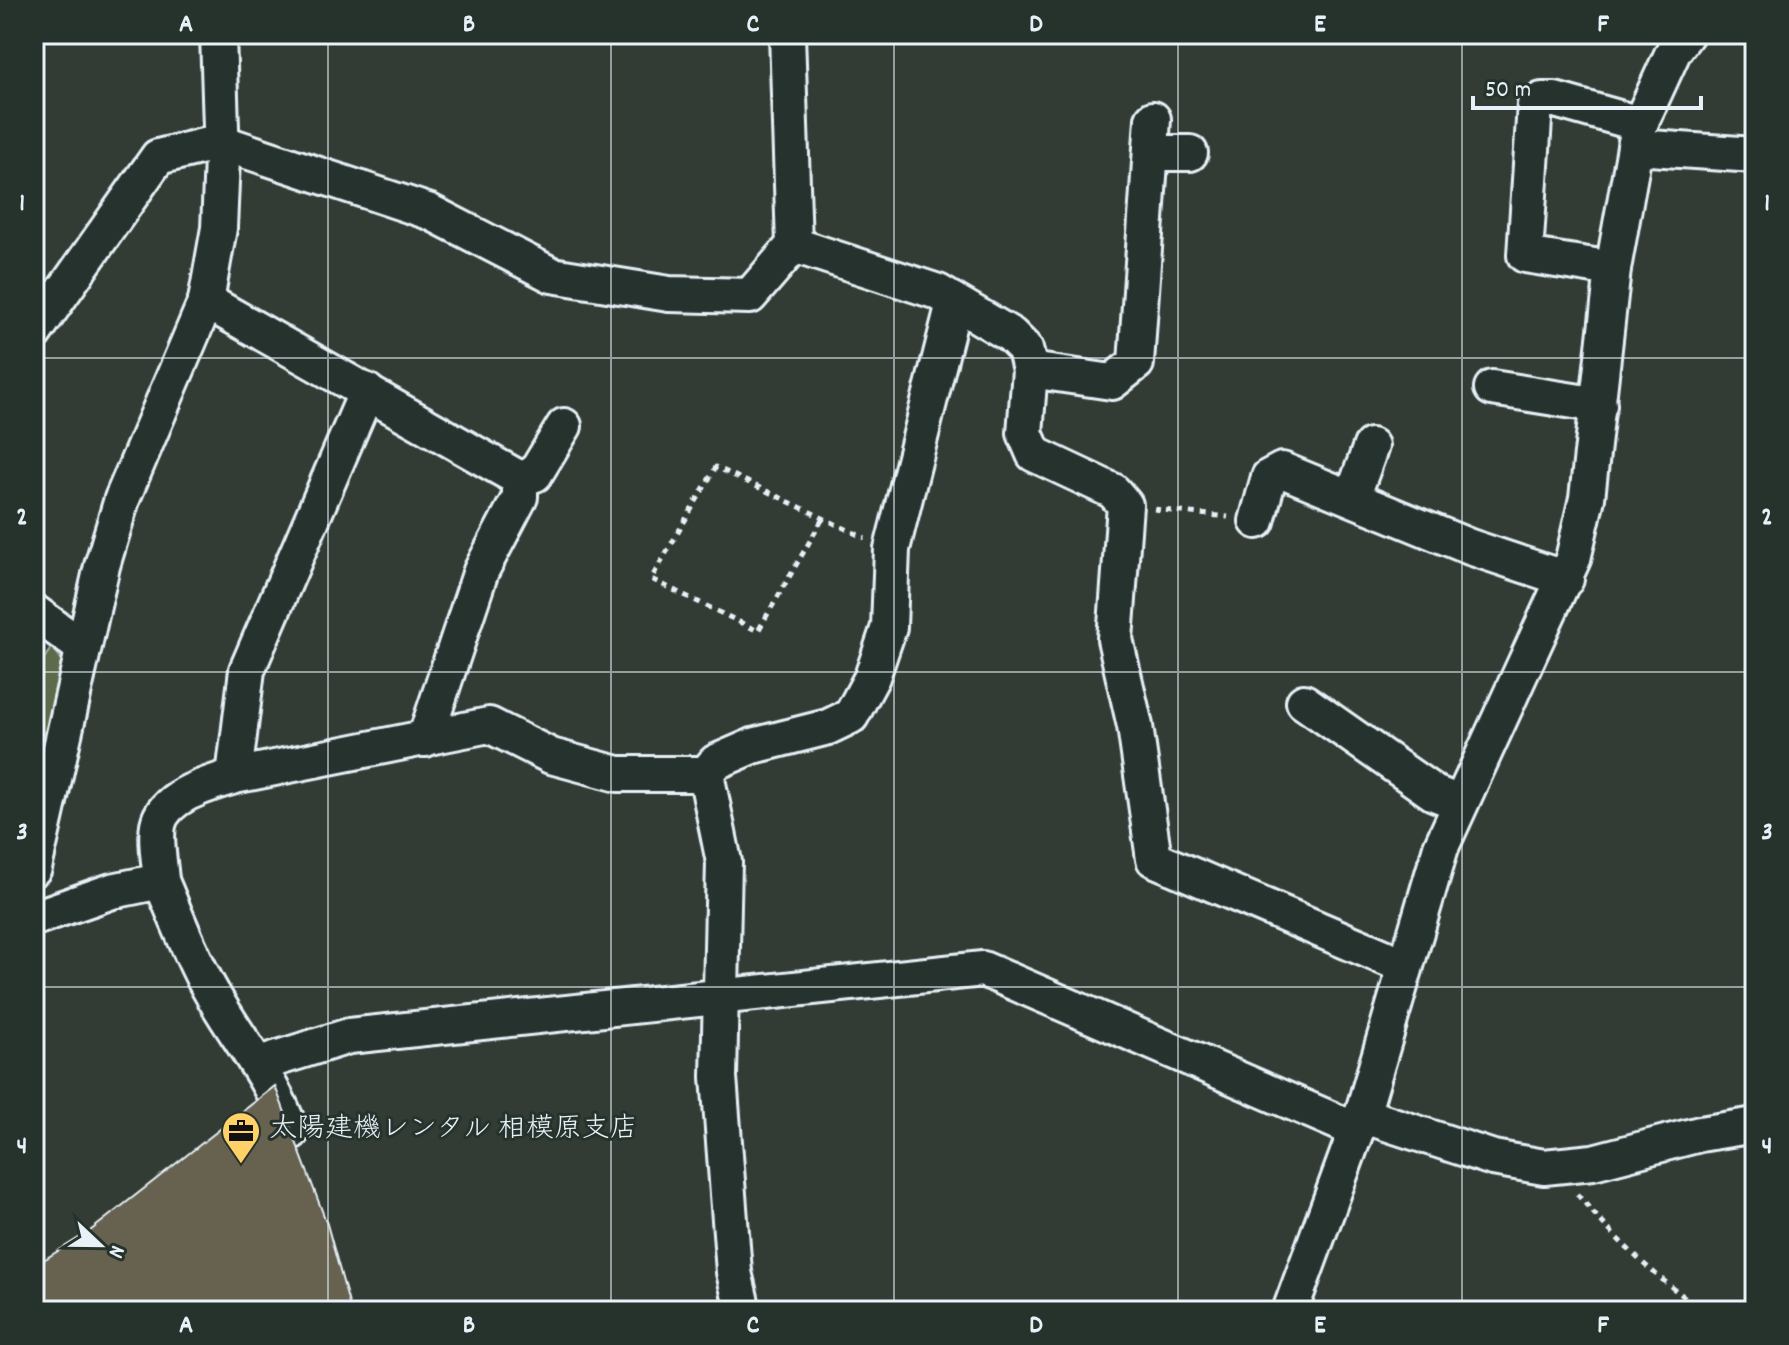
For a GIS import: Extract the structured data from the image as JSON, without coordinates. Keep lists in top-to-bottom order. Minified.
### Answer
{"places":{"office":["太陽建機レンタル 相模原支店"]},"scale_bar":"50 m","north":"right","grid":{"columns":["A","B","C","D","E","F"],"rows":["1","2","3","4"]}}
